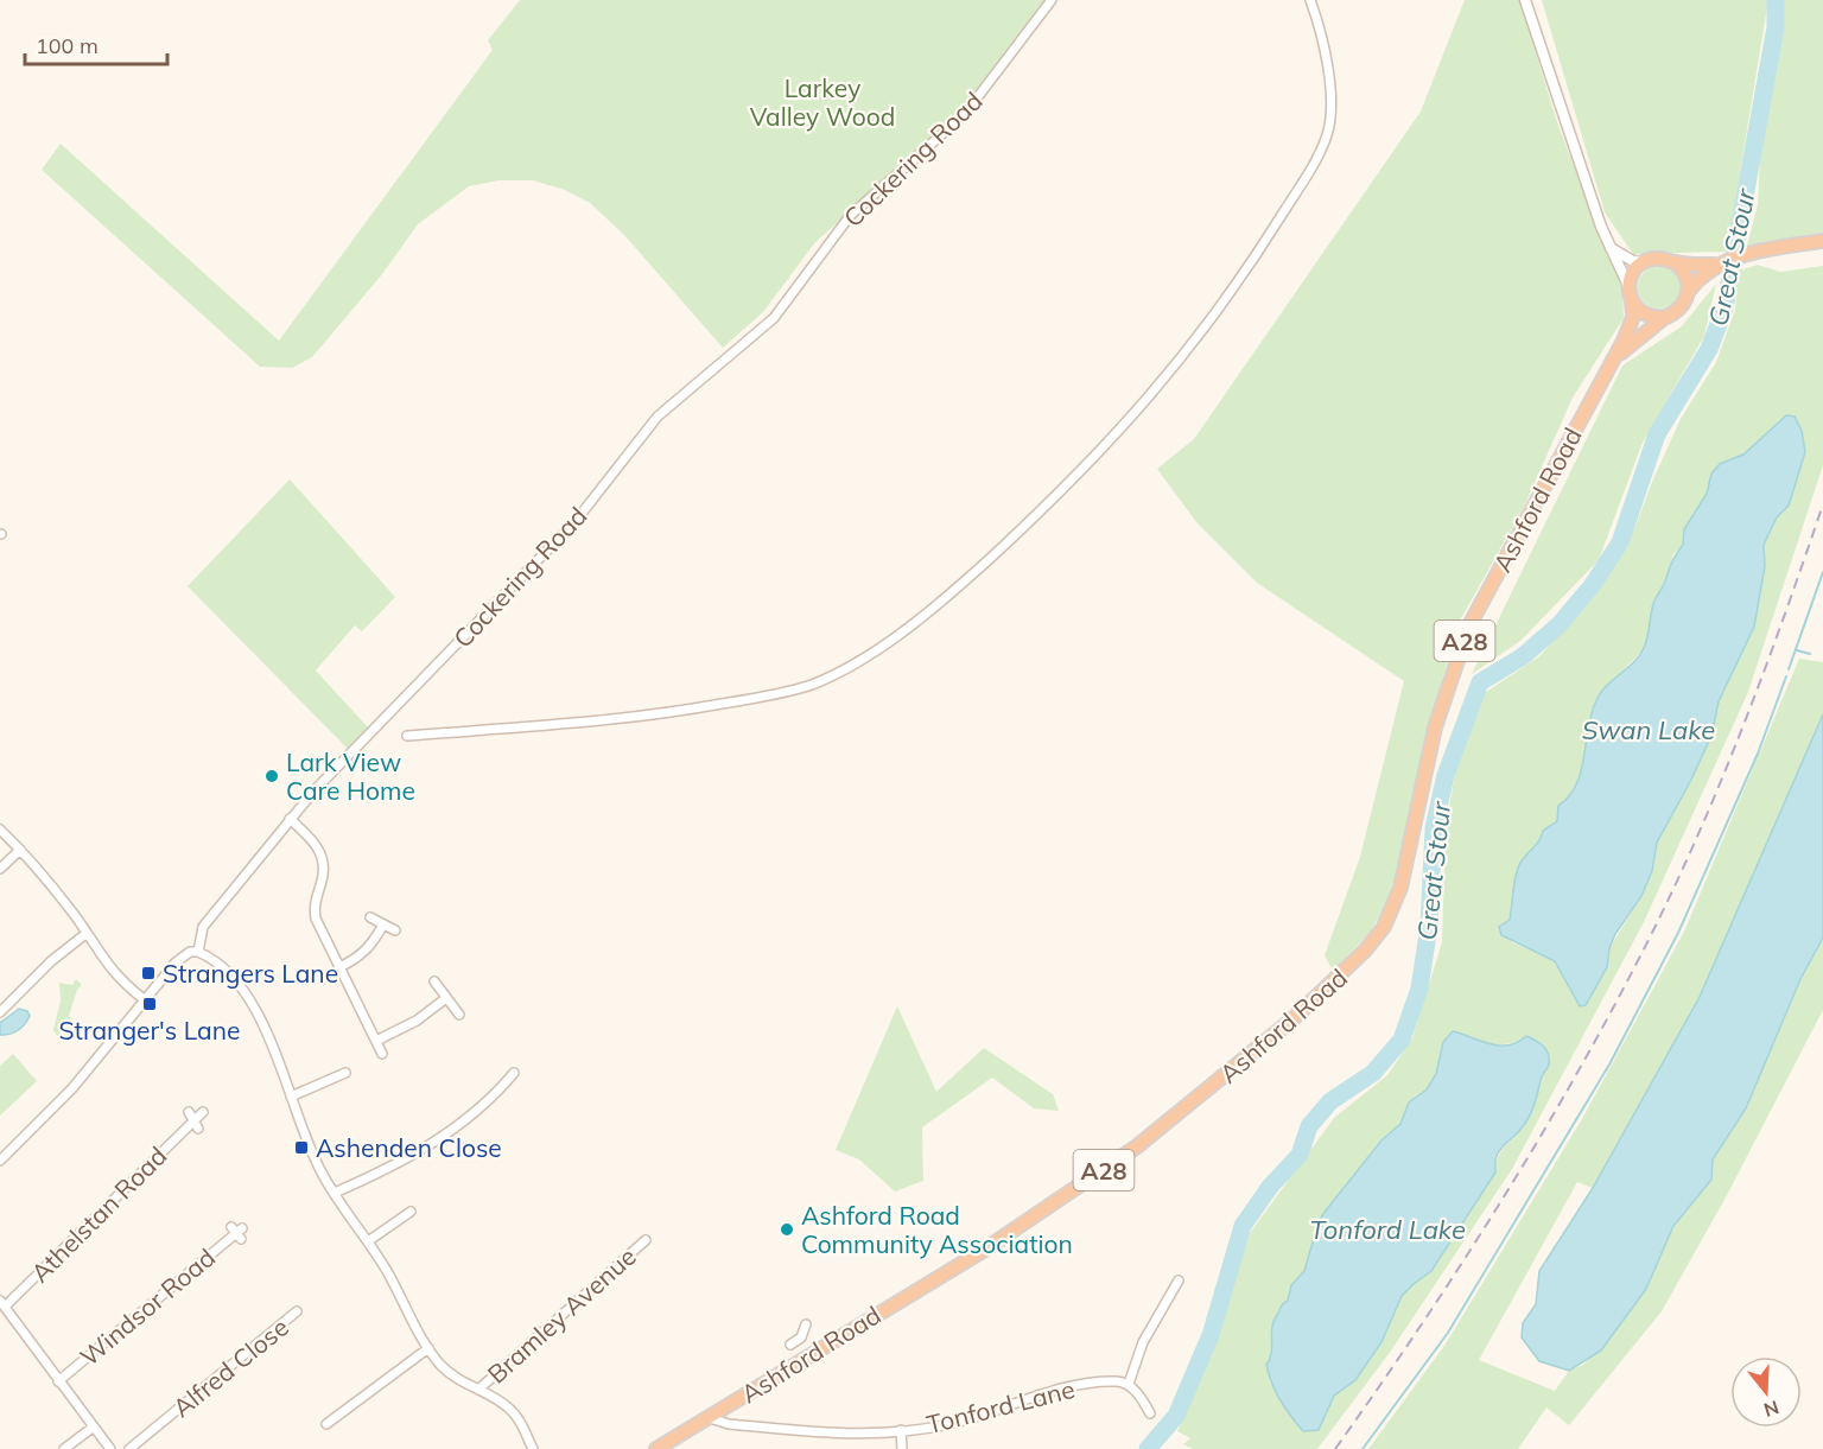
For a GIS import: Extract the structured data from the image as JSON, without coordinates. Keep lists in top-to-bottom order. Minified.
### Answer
{"streets":{"highway":["Ashford Road","A28"],"street":["Cockering Road","Athelstan Road","Windsor Road","Bramley Avenue","Alfred Close","Tonford Lane"]},"crossings":[["Ashford Road","Tonford Lane"]],"water":["Great Stour","Swan Lake","Tonford Lake"],"parks":["Larkey Valley Wood"],"places":{"other":["Lark View Care Home","Ashford Road Community Association"],"transit":["Strangers Lane","Stranger's Lane","Ashenden Close"]},"scale_bar":"100 m","north":"bottom"}
